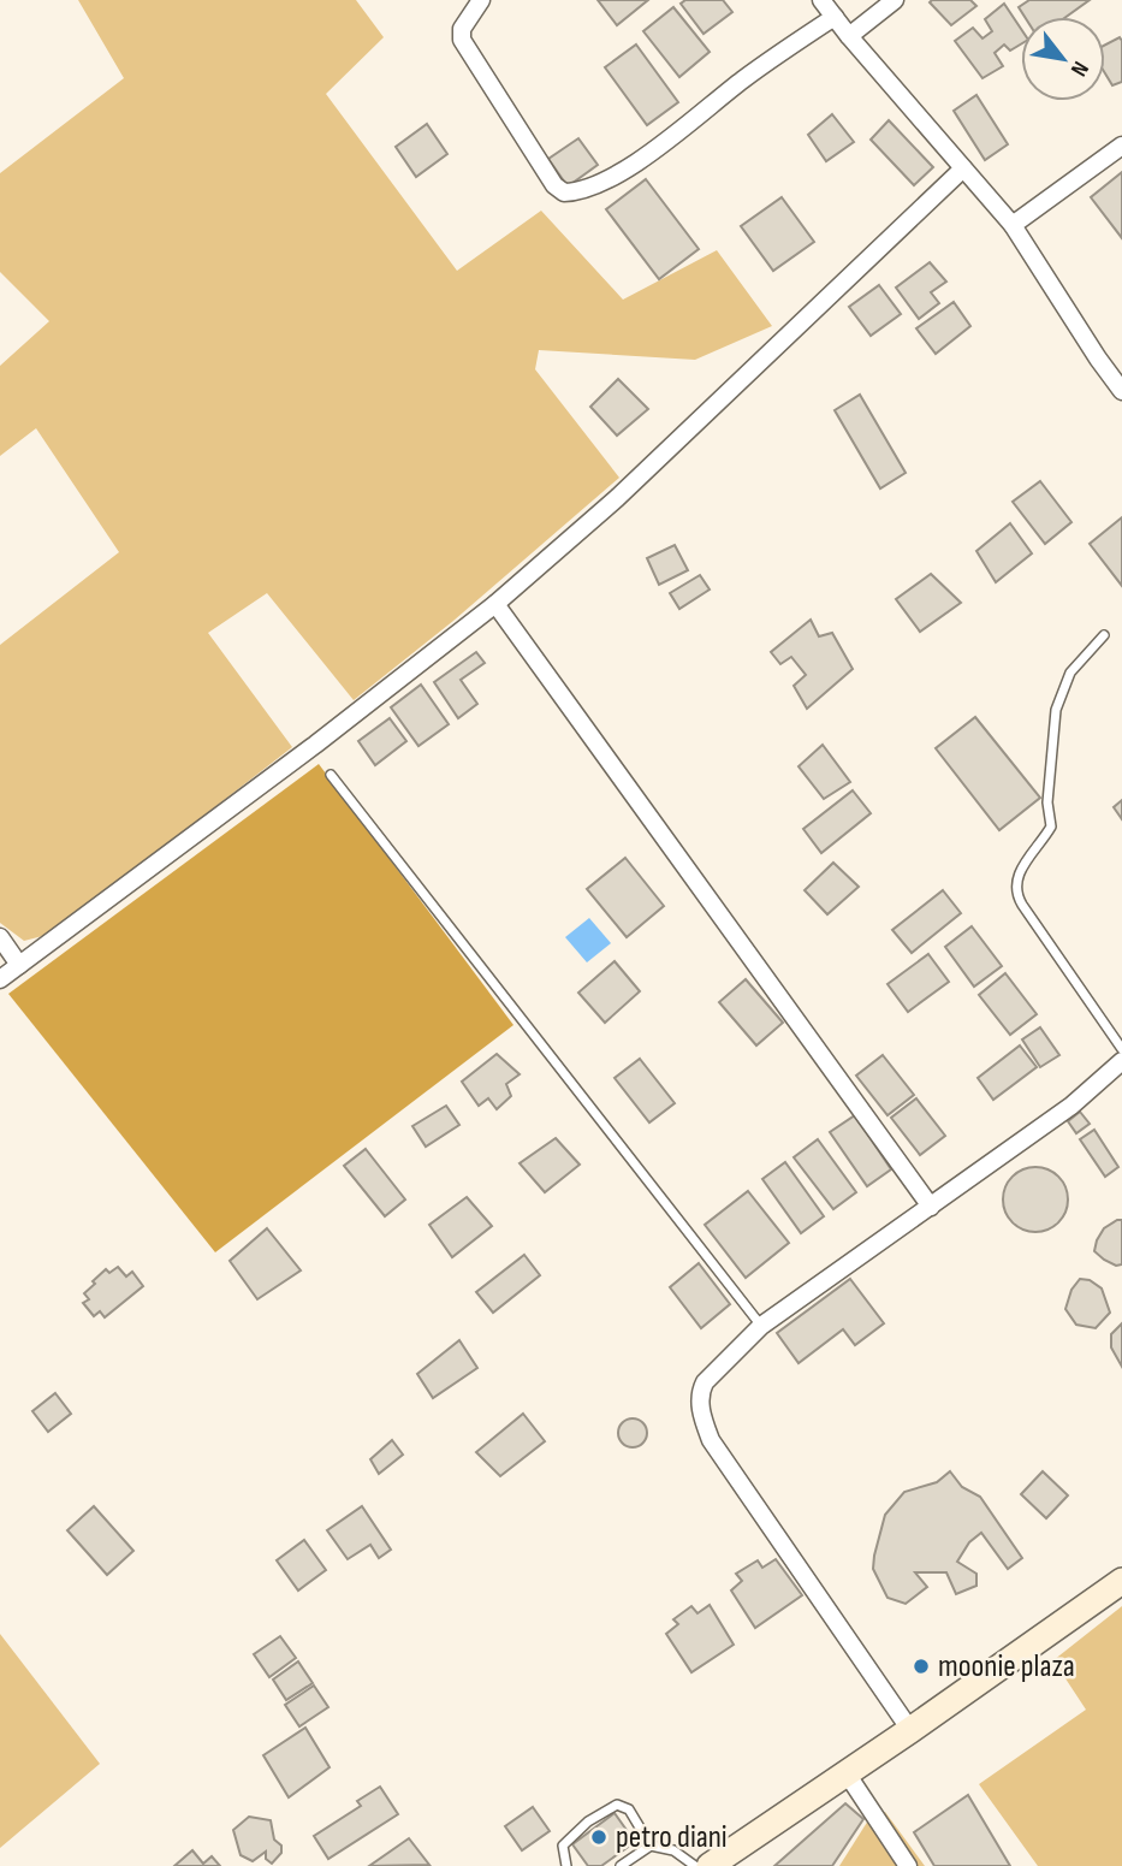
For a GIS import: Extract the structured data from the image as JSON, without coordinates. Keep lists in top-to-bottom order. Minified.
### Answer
{"places":["moonie plaza","petro diani"],"north":"bottom right"}
